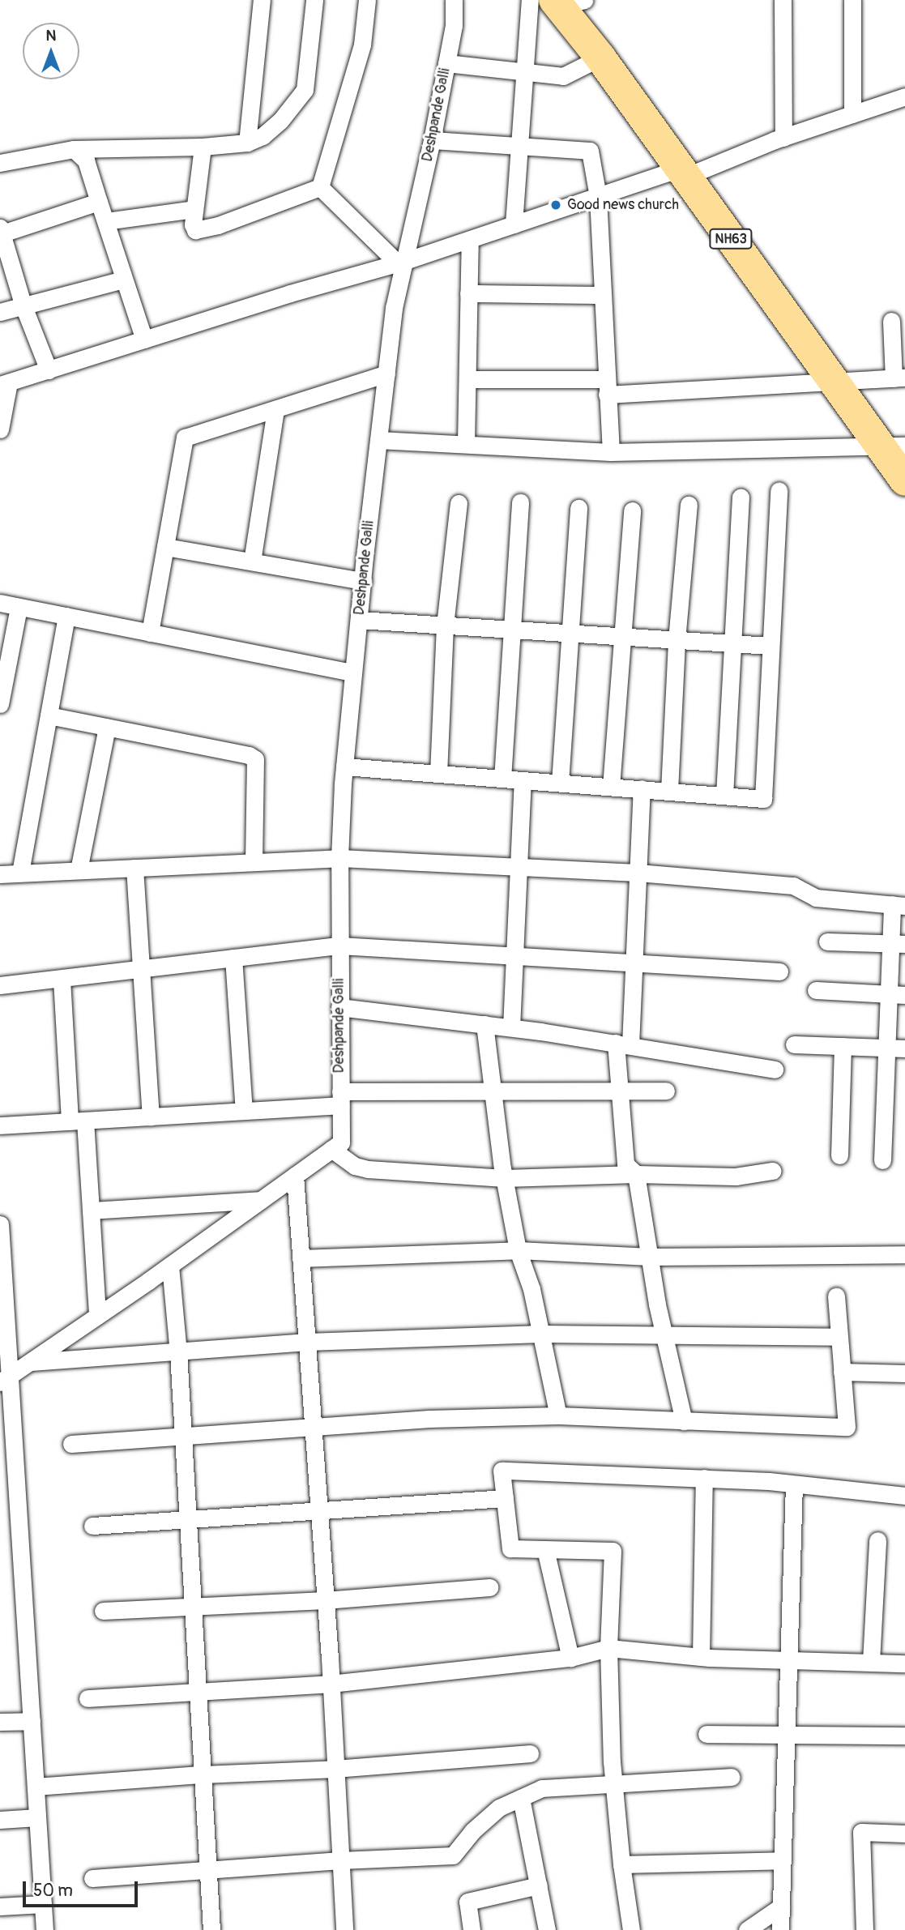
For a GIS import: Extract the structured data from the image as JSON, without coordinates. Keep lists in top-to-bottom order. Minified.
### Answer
{"streets":{"highway":["NH63"],"street":["Deshpande Galli"]},"places":["Good news church"],"scale_bar":"50 m","north":"top"}
